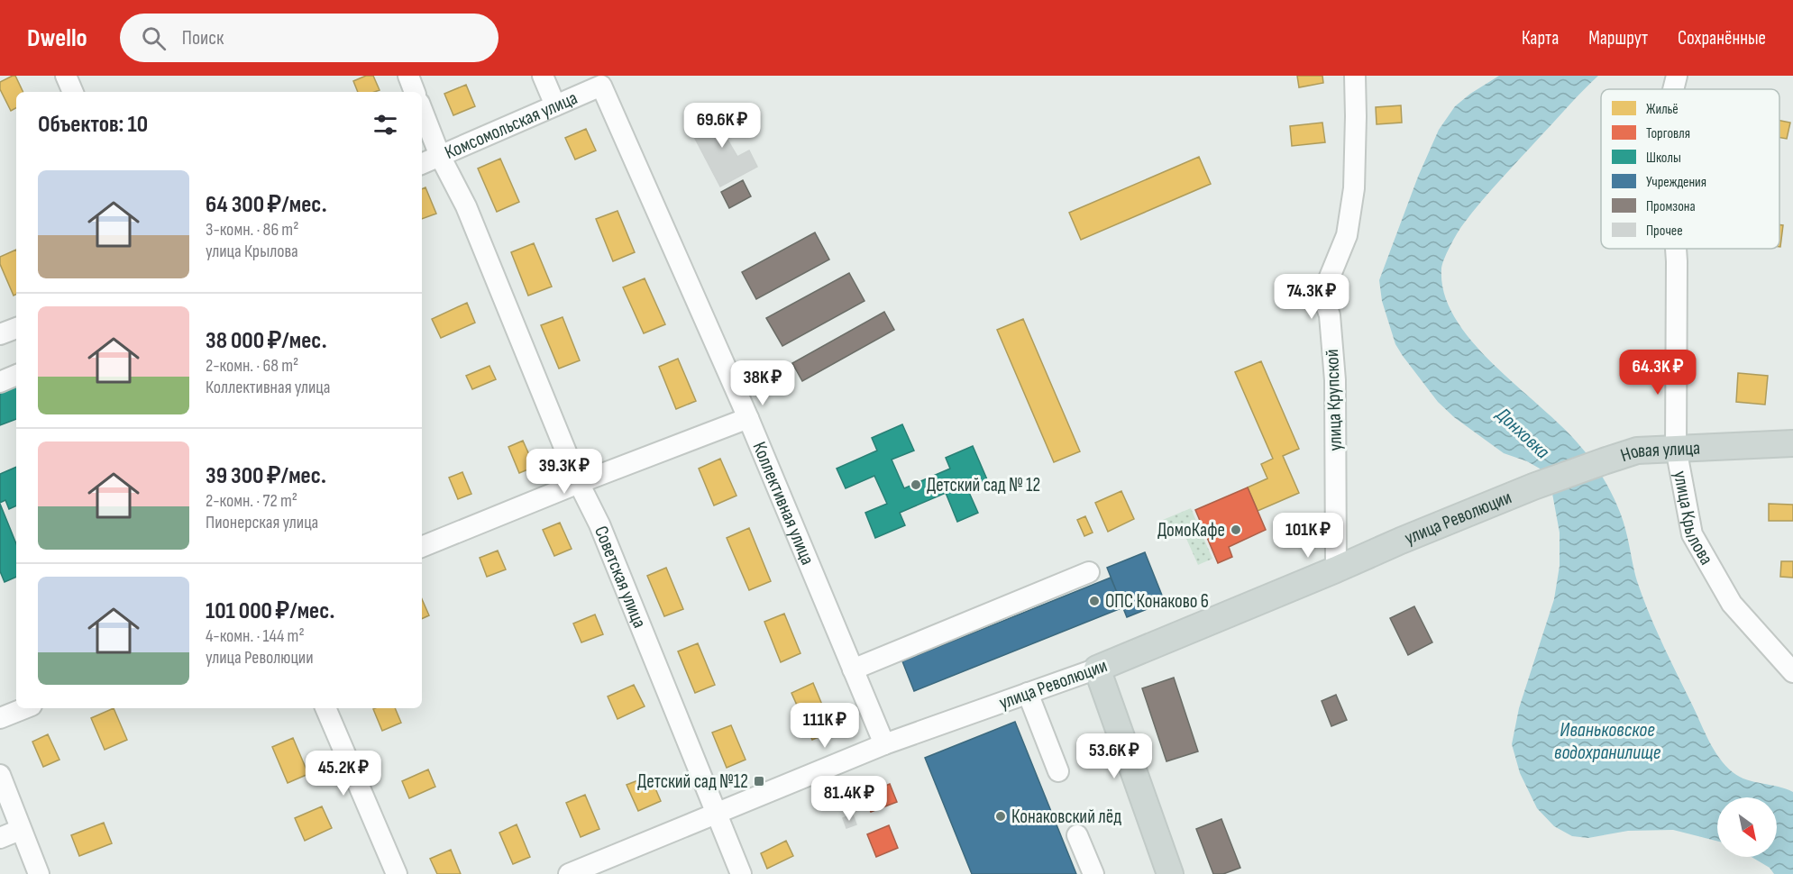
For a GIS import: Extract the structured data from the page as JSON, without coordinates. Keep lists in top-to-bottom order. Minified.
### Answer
{"streets":{"main road":["Новая улица","улица Революции"],"street":["Комсомольская улица","улица Крупской","Коллективная улица","улица Крылова","Советская улица"]},"crossings":[["Комсомольская улица","Коллективная улица"],["Комсомольская улица","Советская улица"],["улица Крупской","улица Революции"],["Новая улица","улица Крылова"],["Новая улица","улица Революции"],["Коллективная улица","улица Революции"],["улица Революции","Советская улица"]],"water":["Донховка","Иваньковское водохранилище"],"places":{"other":["Детский сад № 12","ДомоКафе","ОПС Конаково 6","Конаковский лёд"],"transit":["Детский сад №12"]},"legend":["Жильё","Торговля","Школы","Учреждения","Промзона","Прочее"],"north":"bottom right","page":{"header":"Dwello","search":"Поиск","nav":["Карта","Маршрут","Сохранённые"],"heading":"Объектов: 10","price":["69.6K ₽","74.3K ₽","64.3K ₽","38K ₽","39.3K ₽","101K ₽","111K ₽","53.6K ₽","45.2K ₽","81.4K ₽"],"list":[{"name":"64 300 ₽/мес.","note":"3-комн. · 86 m² · улица Крылова"},{"name":"38 000 ₽/мес.","note":"2-комн. · 68 m² · Коллективная улица"},{"name":"39 300 ₽/мес.","note":"2-комн. · 72 m² · Пионерская улица"},{"name":"101 000 ₽/мес.","note":"4-комн. · 144 m² · улица Революции"}]}}
